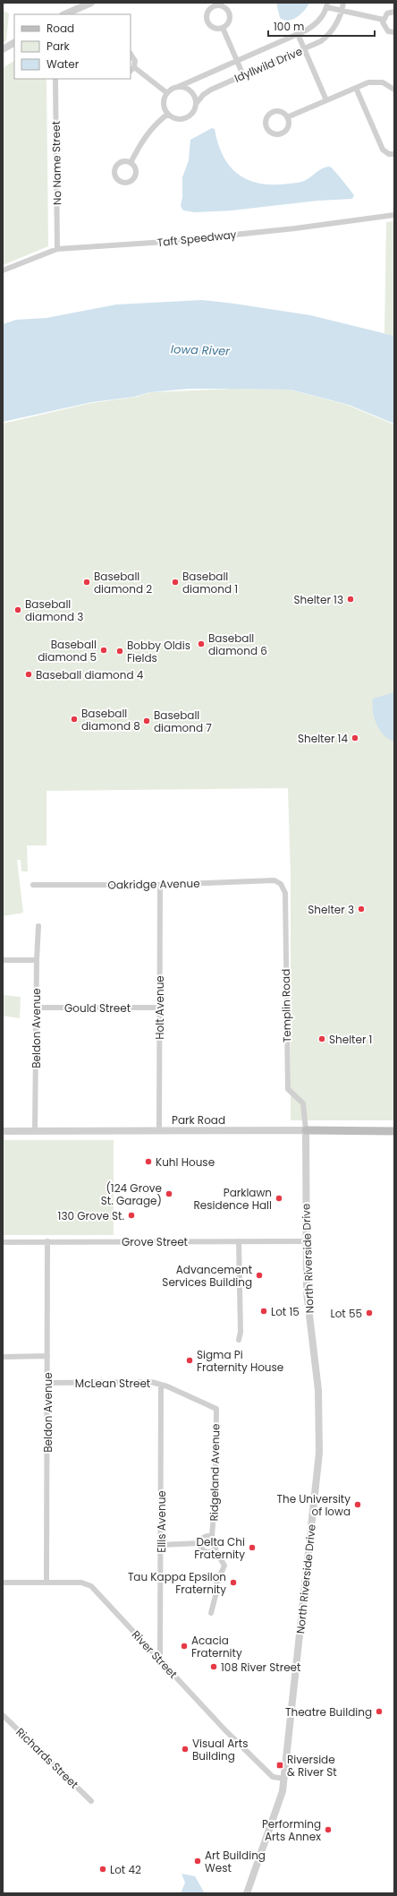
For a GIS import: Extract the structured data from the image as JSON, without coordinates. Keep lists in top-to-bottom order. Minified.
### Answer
{"streets":{"main road":["Park Road"],"street":["Idyllwild Drive","No Name Street","Taft Speedway","Oakridge Avenue","Templin Road","Gould Street","Holt Avenue","Beldon Avenue","Grove Street","North Riverside Drive","McLean Street","Ridgeland Avenue","Ellis Avenue","River Street","Richards Street"]},"crossings":[["No Name Street","Taft Speedway"],["Oakridge Avenue","Templin Road"],["Oakridge Avenue","Holt Avenue"],["Templin Road","Park Road"],["Templin Road","North Riverside Drive"],["Gould Street","Holt Avenue"],["Gould Street","Beldon Avenue"],["Holt Avenue","Park Road"],["Beldon Avenue","Park Road"],["Beldon Avenue","Grove Street"],["Beldon Avenue","McLean Street"],["Beldon Avenue","River Street"],["Park Road","North Riverside Drive"],["Grove Street","North Riverside Drive"],["North Riverside Drive","River Street"],["McLean Street","Ridgeland Avenue"],["McLean Street","Ellis Avenue"],["Ellis Avenue","River Street"]],"water":["Iowa River"],"places":{"other":["Baseball diamond 2","Baseball diamond 1","Shelter 13","Baseball diamond 3","Baseball diamond 6","Baseball diamond 5","Bobby Oldis Fields","Baseball diamond 4","Baseball diamond 8","Baseball diamond 7","Shelter 14","Shelter 3","Shelter 1","Kuhl House","(124 Grove St. Garage)","Parklawn Residence Hall","130 Grove St.","Advancement Services Building","Lot 15","Lot 55","Sigma Pi Fraternity House","The University of Iowa","Delta Chi Fraternity","Tau Kappa Epsilon Fraternity","Acacia Fraternity","108 River Street","Theatre Building","Visual Arts Building","Performing Arts Annex","Art Building West","Lot 42"],"transit":["Riverside & River St"]},"legend":["Road","Park","Water"],"scale_bar":"100 m"}
